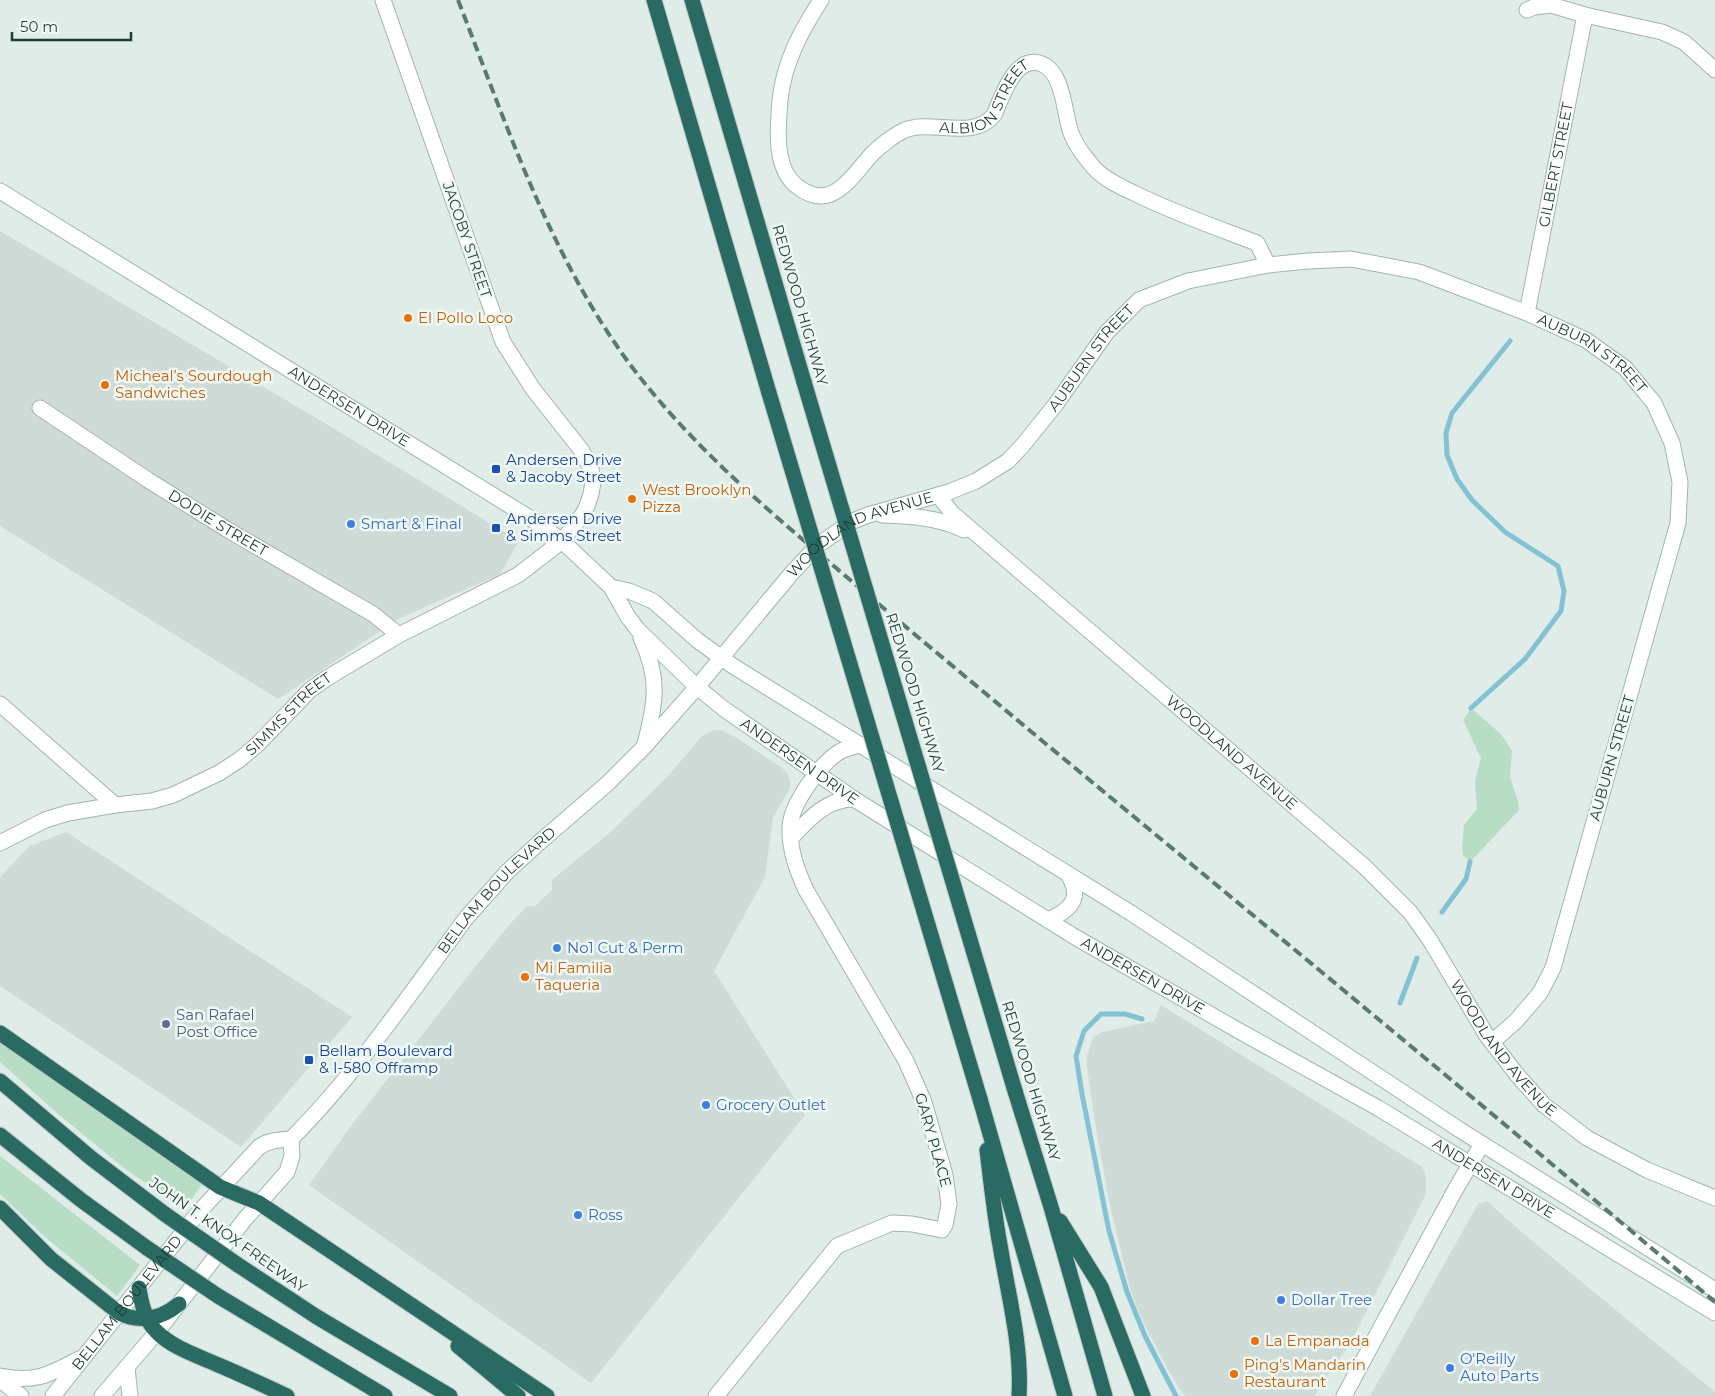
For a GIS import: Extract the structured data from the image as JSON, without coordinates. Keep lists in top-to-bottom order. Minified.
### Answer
{"streets":{"highway":["REDWOOD HIGHWAY","JOHN T. KNOX FREEWAY"],"street":["ALBION STREET","GILBERT STREET","JACOBY STREET","AUBURN STREET","ANDERSEN DRIVE","DODIE STREET","WOODLAND AVENUE","SIMMS STREET","BELLAM BOULEVARD","GARY PLACE"]},"crossings":[["ALBION STREET","AUBURN STREET"],["GILBERT STREET","AUBURN STREET"],["JACOBY STREET","ANDERSEN DRIVE"],["JACOBY STREET","SIMMS STREET"],["AUBURN STREET","WOODLAND AVENUE"],["ANDERSEN DRIVE","WOODLAND AVENUE"],["ANDERSEN DRIVE","SIMMS STREET"],["ANDERSEN DRIVE","BELLAM BOULEVARD"],["ANDERSEN DRIVE","GARY PLACE"],["DODIE STREET","SIMMS STREET"],["WOODLAND AVENUE","BELLAM BOULEVARD"]],"places":{"other":["El Pollo Loco","Micheal’s Sourdough Sandwiches","West Brooklyn Pizza","Smart & Final","No1 Cut & Perm","Mi Familia Taqueria","San Rafael Post Office","Grocery Outlet","Ross","Dollar Tree","La Empanada","O'Reilly Auto Parts","Ping's Mandarin Restaurant"],"transit":["Andersen Drive & Jacoby Street","Andersen Drive & Simms Street","Bellam Boulevard & I-580 Offramp"]},"scale_bar":"50 m"}
